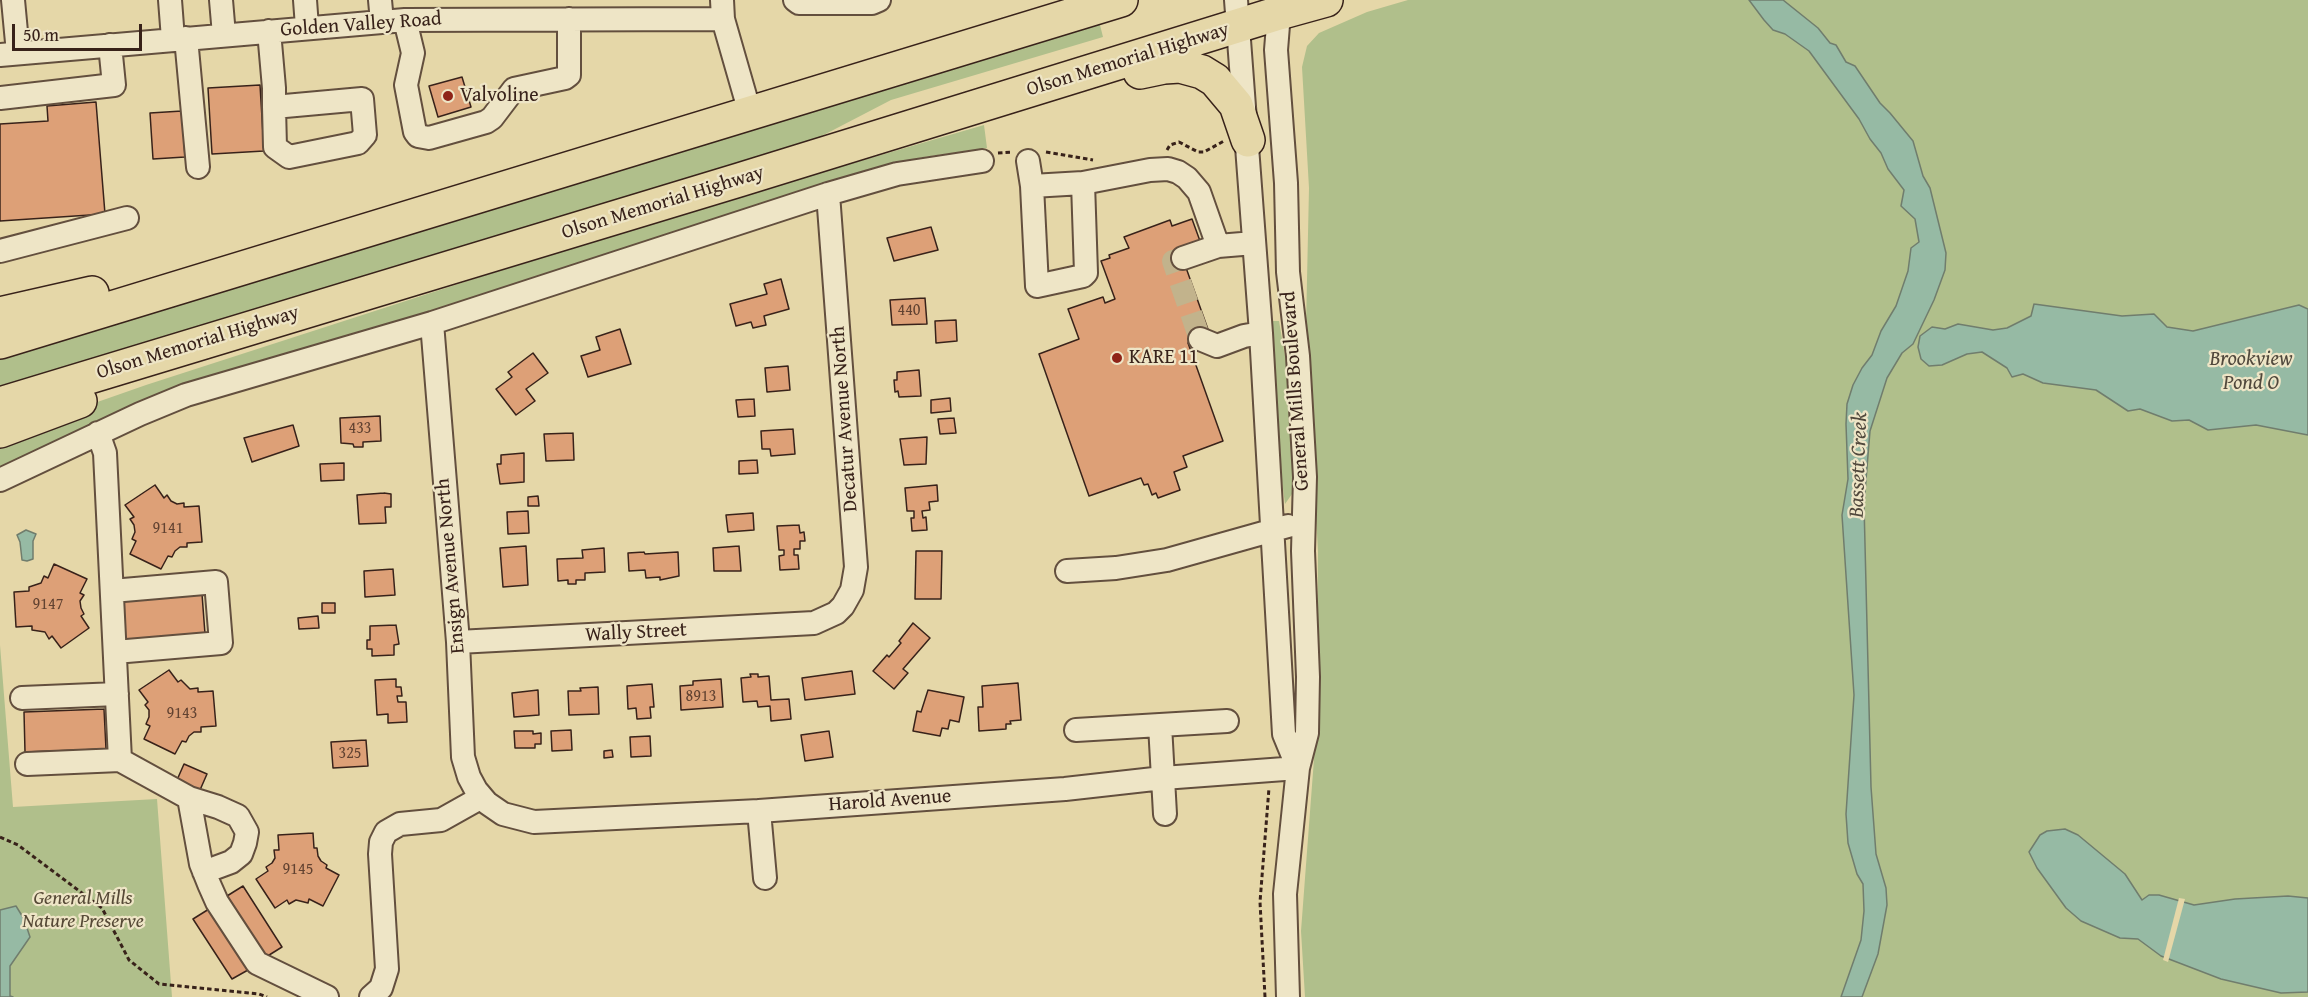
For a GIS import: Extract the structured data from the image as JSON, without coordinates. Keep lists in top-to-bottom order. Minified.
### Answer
{"streets":{"highway":["Olson Memorial Highway"],"street":["Golden Valley Road","General Mills Boulevard","Decatur Avenue North","Ensign Avenue North","Wally Street","Harold Avenue"]},"crossings":[["Olson Memorial Highway","General Mills Boulevard"],["General Mills Boulevard","Harold Avenue"],["Decatur Avenue North","Wally Street"],["Ensign Avenue North","Wally Street"],["Ensign Avenue North","Harold Avenue"]],"water":["Brookview Pond O","Bassett Creek"],"parks":["General Mills Nature Preserve"],"places":["Valvoline","KARE 11"],"house_numbers":["440","433","9141","9147","8913","9143","325","9145"],"scale_bar":"50 m"}
